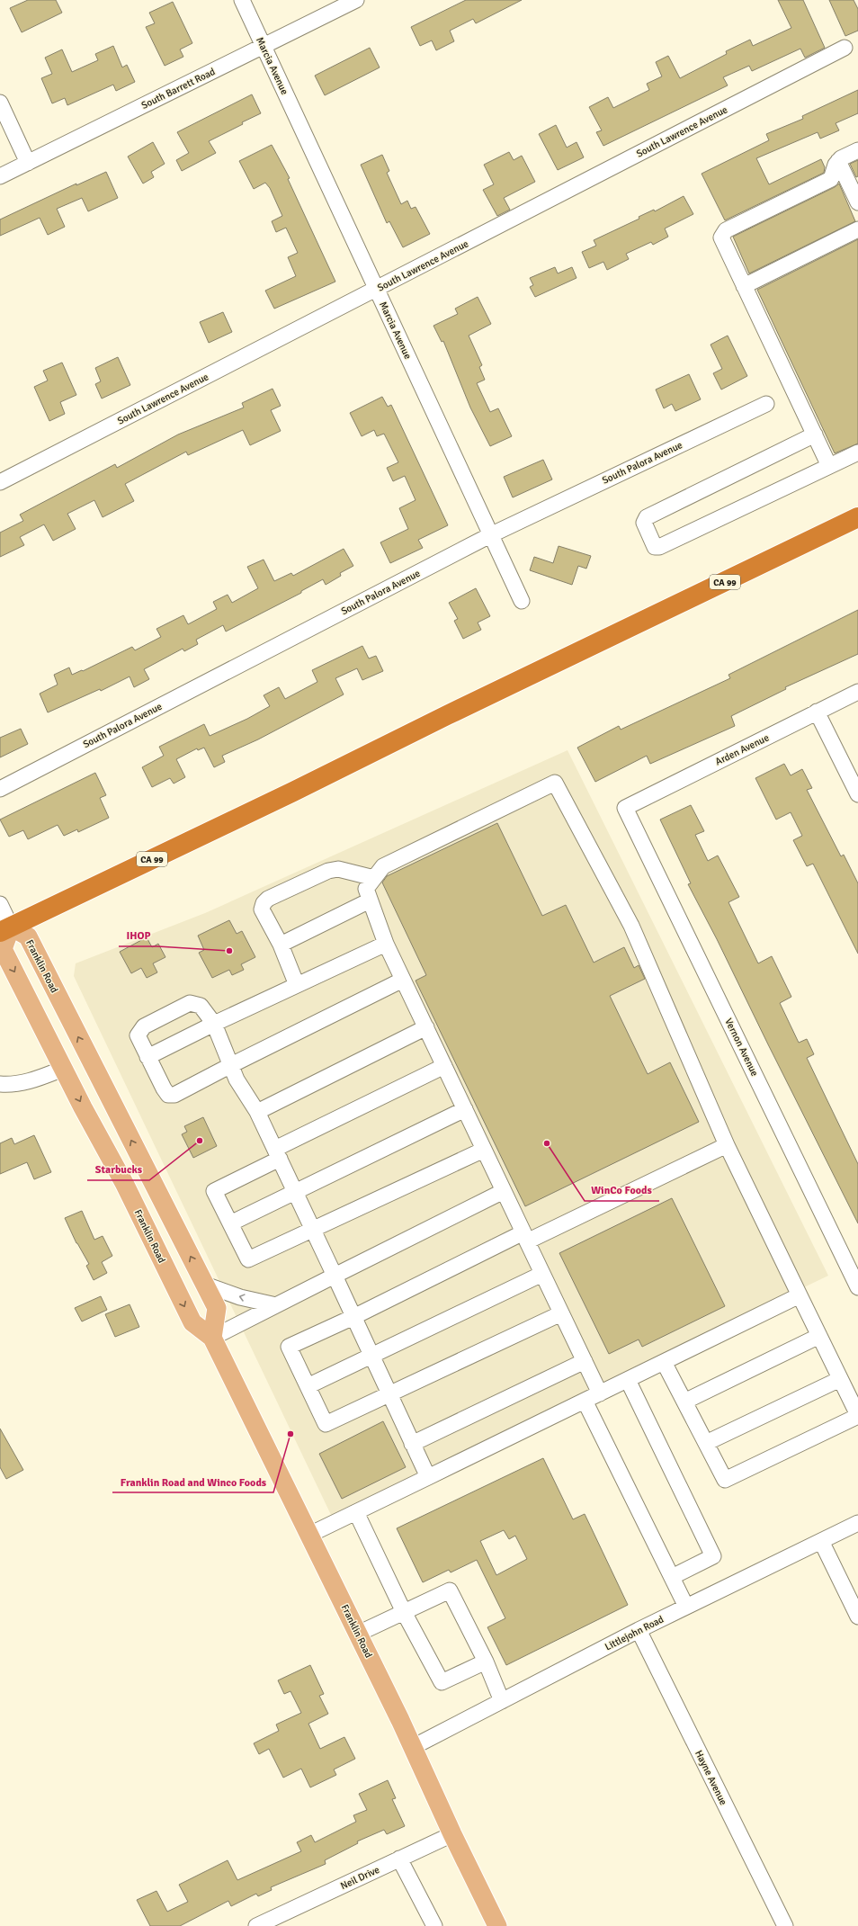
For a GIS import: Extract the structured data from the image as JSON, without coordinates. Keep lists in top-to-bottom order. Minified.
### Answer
{"streets":{"highway":["CA 99"],"main road":["Franklin Road"],"street":["Marcia Avenue","South Barrett Road","South Lawrence Avenue","South Palora Avenue","Arden Avenue","Vernon Avenue","Littlejohn Road","Hayne Avenue","Neil Drive"]},"crossings":[["Marcia Avenue","South Barrett Road"],["Marcia Avenue","South Lawrence Avenue"],["Marcia Avenue","South Palora Avenue"],["CA 99","Franklin Road"],["Arden Avenue","Vernon Avenue"],["Franklin Road","Littlejohn Road"],["Franklin Road","Neil Drive"],["Littlejohn Road","Hayne Avenue"]],"places":["IHOP","Starbucks","WinCo Foods","Franklin Road and Winco Foods"]}
